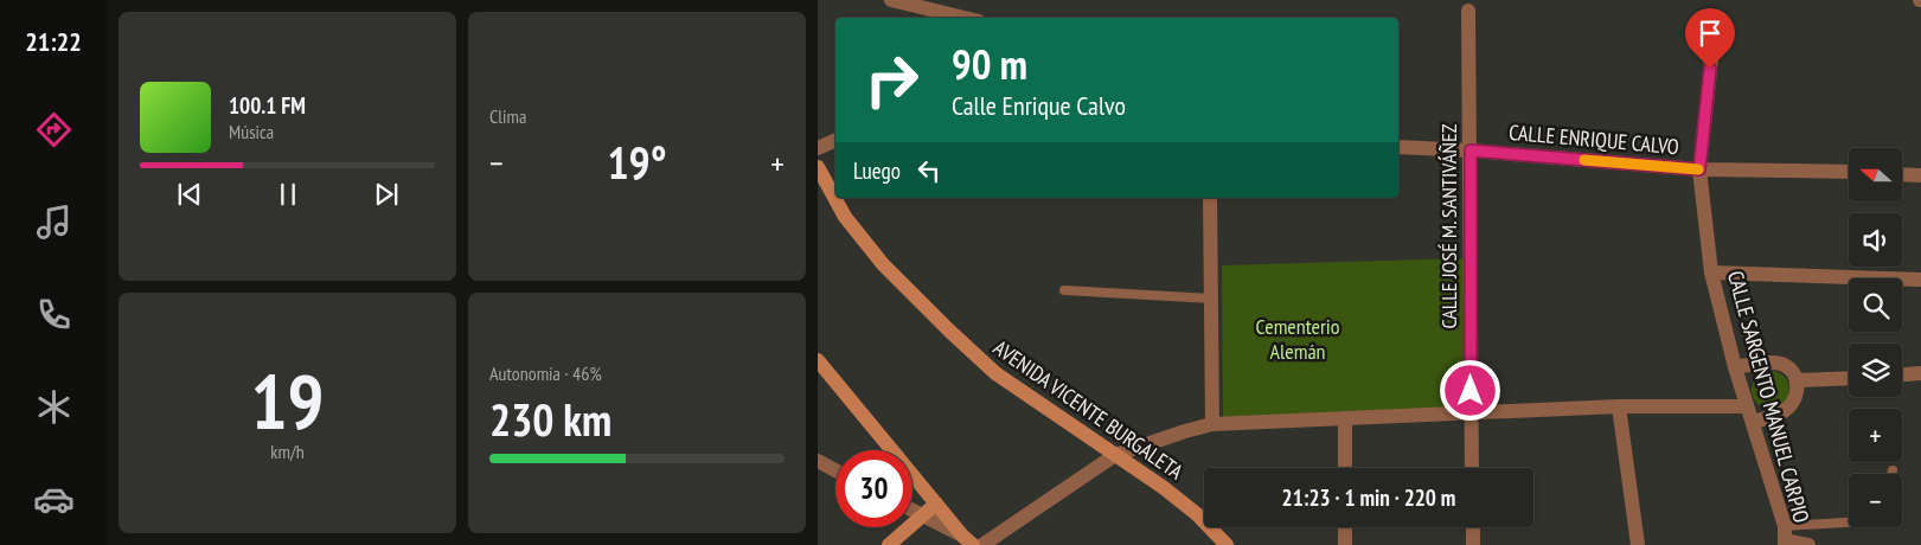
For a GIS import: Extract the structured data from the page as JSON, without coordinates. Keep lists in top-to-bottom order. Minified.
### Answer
{"streets":{"main road":["AVENIDA VICENTE BURGALETA"],"street":["CALLE ENRIQUE CALVO","CALLE JOSÉ M. SANTIVÁÑEZ","CALLE SARGENTO MANUEL CARPIO"]},"crossings":[["CALLE ENRIQUE CALVO","CALLE JOSÉ M. SANTIVÁÑEZ"],["CALLE ENRIQUE CALVO","CALLE SARGENTO MANUEL CARPIO"]],"parks":["Cementerio Alemán"],"north":"left","page":{"tabs":"21:22","tile":["Clima",["19","km/h"],["Autonomía · 46%","230 km"]],"turn":["90 m","Calle Enrique Calvo"],"song":["100.1 FM","Música"],"heat":["−","19°","+"],"then":"Luego","map_buttons":["+","−"],"limit":"30","trip":"21:23 · 1 min · 220 m"}}
